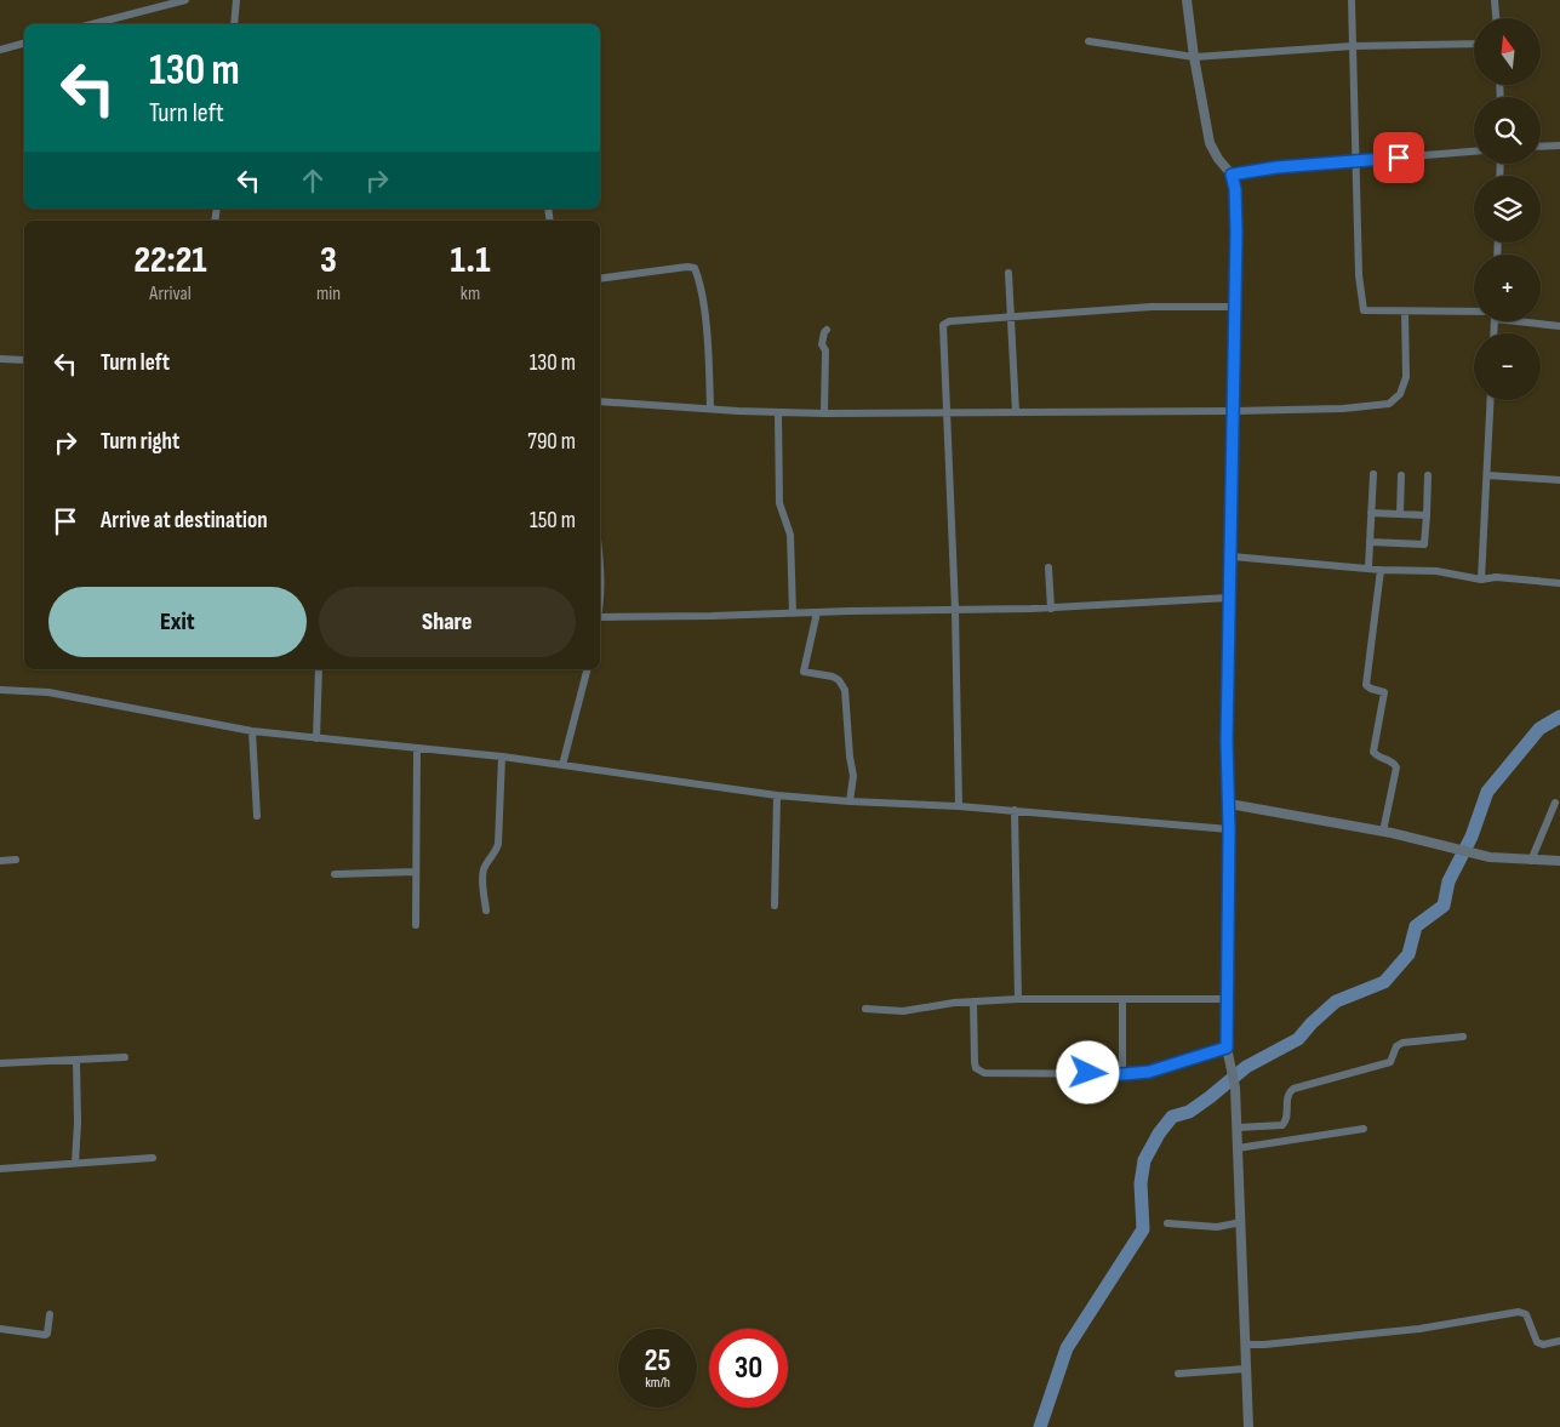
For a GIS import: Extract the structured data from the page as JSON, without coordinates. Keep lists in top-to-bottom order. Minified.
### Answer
{"north":"top","page":{"map_buttons":["+","−"],"turn":["130 m","Turn left"],"eta":["22:21","Arrival","3","min","1.1","km"],"list":[{"name":"Turn left","value":"130 m"},{"name":"Turn right","value":"790 m"},{"name":"Arrive at destination","value":"150 m"}],"buttons":["Exit","Share"],"speed":"25 km/h","limit":"30"}}
